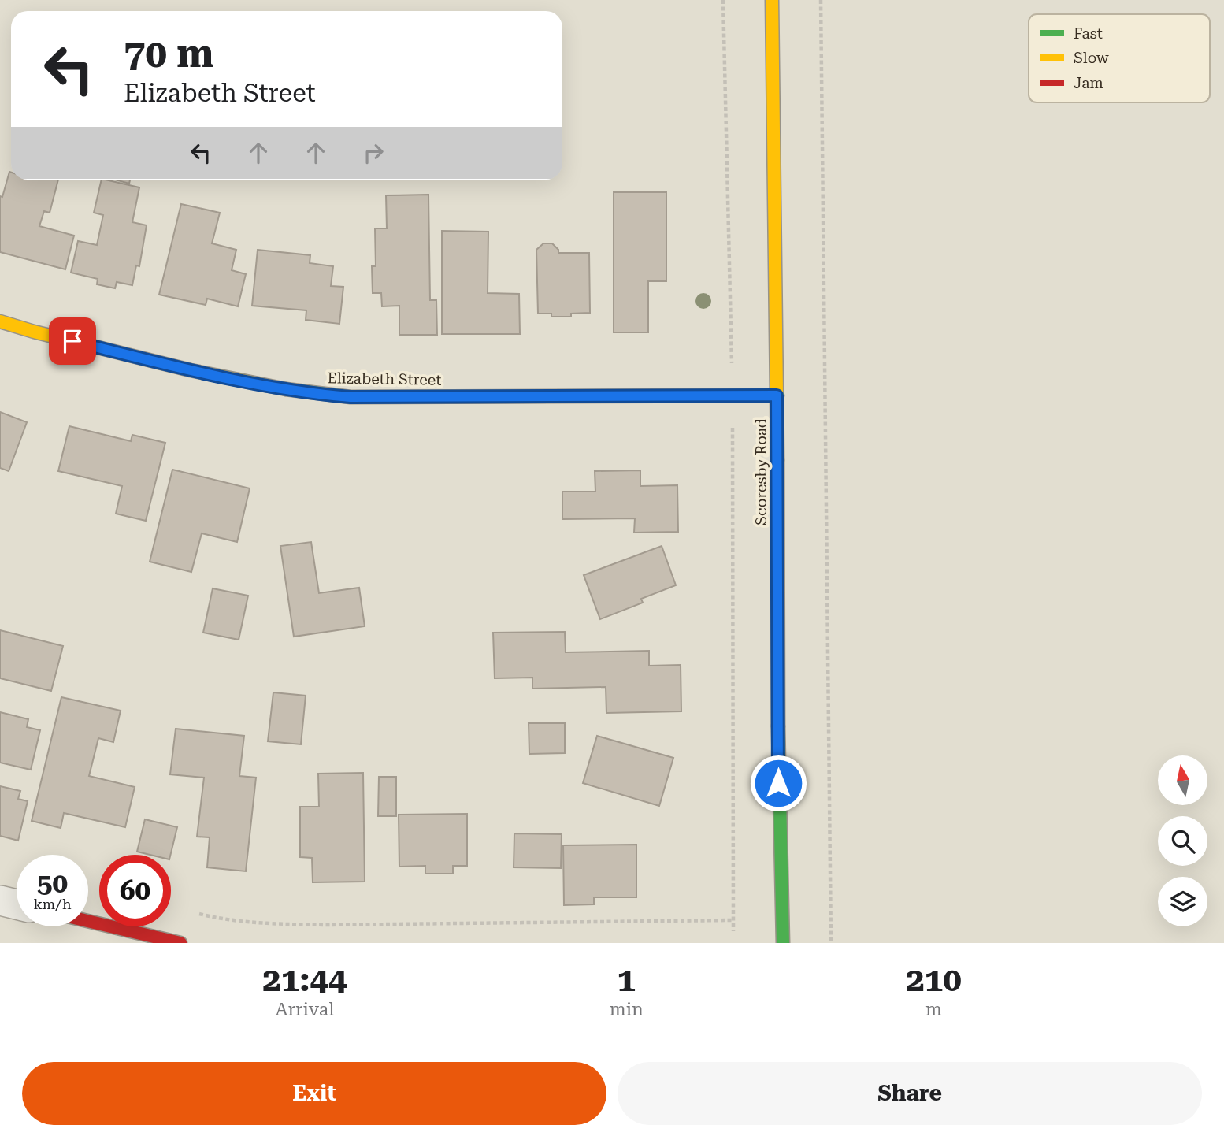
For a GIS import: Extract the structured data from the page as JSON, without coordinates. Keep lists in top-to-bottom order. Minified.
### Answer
{"streets":{"main road":["Elizabeth Street","Scoresby Road"]},"crossings":[["Elizabeth Street","Scoresby Road"]],"legend":["Fast","Slow","Jam"],"north":"top","page":{"turn":["70 m","Elizabeth Street"],"speed":"50 km/h","limit":"60","eta":["21:44","Arrival","1","min","210","m"],"buttons":["Exit","Share"]}}
